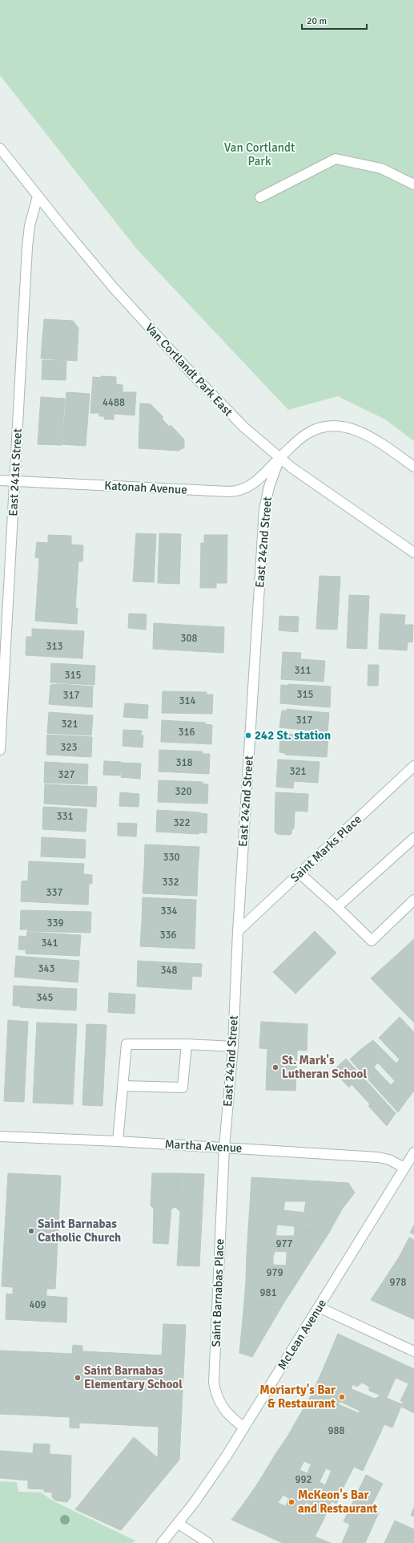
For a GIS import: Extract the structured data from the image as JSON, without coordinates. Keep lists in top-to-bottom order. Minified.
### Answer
{"streets":{"street":["Van Cortlandt Park East","East 241st Street","Katonah Avenue","East 242nd Street","Saint Marks Place","Martha Avenue","Saint Barnabas Place","McLean Avenue"]},"crossings":[["Van Cortlandt Park East","East 241st Street"],["Van Cortlandt Park East","Katonah Avenue"],["Van Cortlandt Park East","East 242nd Street"],["East 241st Street","Katonah Avenue"],["Katonah Avenue","East 242nd Street"],["East 242nd Street","Saint Marks Place"],["East 242nd Street","Martha Avenue"],["East 242nd Street","Saint Barnabas Place"],["Martha Avenue","Saint Barnabas Place"],["Martha Avenue","McLean Avenue"],["Saint Barnabas Place","McLean Avenue"]],"parks":["Van Cortlandt Park"],"places":["242 St. station","St. Mark's Lutheran School","Saint Barnabas Catholic Church","Saint Barnabas Elementary School","Moriarty's Bar & Restaurant","McKeon's Bar and Restaurant"],"house_numbers":["4488","308","313","311","315","315","317","314","317","321","316","323","318","321","327","320","331","322","330","332","337","334","339","336","341","343","348","345","977","979","978","981","409","988","992"],"scale_bar":"20 m"}
